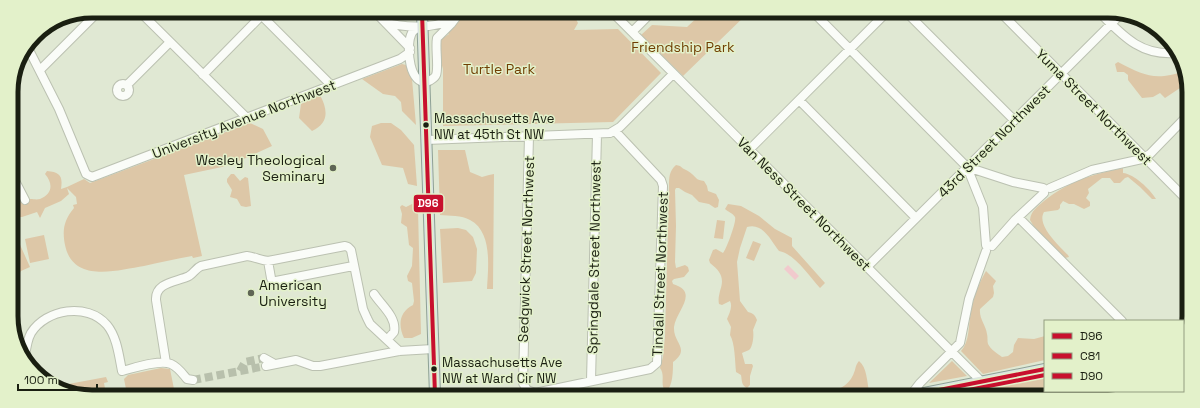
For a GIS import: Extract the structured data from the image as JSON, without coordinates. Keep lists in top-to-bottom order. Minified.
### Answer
{"streets":{"main road":["Van Ness Street Northwest"],"street":["Yuma Street Northwest","University Avenue Northwest","43rd Street Northwest","Sedgwick Street Northwest","Springdale Street Northwest","Tindall Street Northwest"]},"crossings":[["Yuma Street Northwest","43rd Street Northwest"],["43rd Street Northwest","Van Ness Street Northwest"],["Sedgwick Street Northwest","Springdale Street Northwest"],["Sedgwick Street Northwest","Tindall Street Northwest"],["Springdale Street Northwest","Tindall Street Northwest"]],"parks":["Friendship Park","Turtle Park"],"places":["Massachusetts Ave NW at 45th St NW","Wesley Theological Seminary","American University","Massachusetts Ave NW at Ward Cir NW"],"lines":["transit line D96","transit line C81","transit line D90"],"legend":["D96","C81","D90"],"scale_bar":"100 m"}
